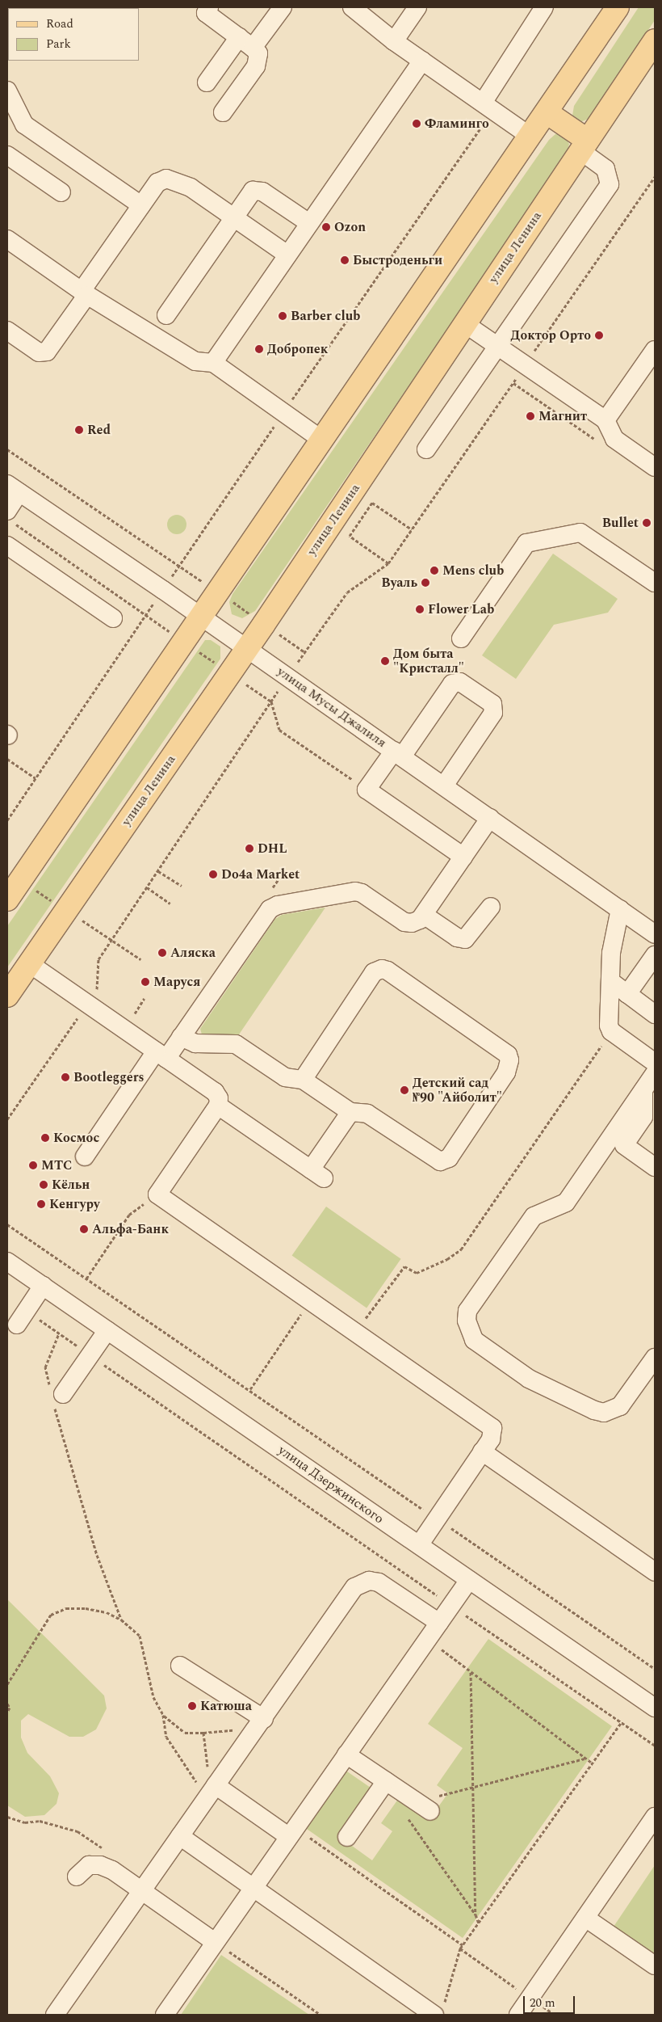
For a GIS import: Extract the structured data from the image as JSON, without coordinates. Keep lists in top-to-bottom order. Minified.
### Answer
{"streets":{"main road":["улица Ленина"],"street":["улица Мусы Джалиля","улица Дзержинского"]},"crossings":[["улица Ленина","улица Мусы Джалиля"]],"places":["Фламинго","Ozon","Быстроденьги","Barber club","Доктор Орто","Добропек","Магнит","Red","Bullet","Mens club","Вуаль","Flower Lab","Дом быта \"Кристалл\"","DHL","Do4a Market","Аляска","Маруся","Bootleggers","Детский сад №90 \"Айболит\"","Космос","МТС","Кёльн","Кенгуру","Альфа-Банк","Катюша"],"legend":["Road","Park"],"scale_bar":"20 m"}
